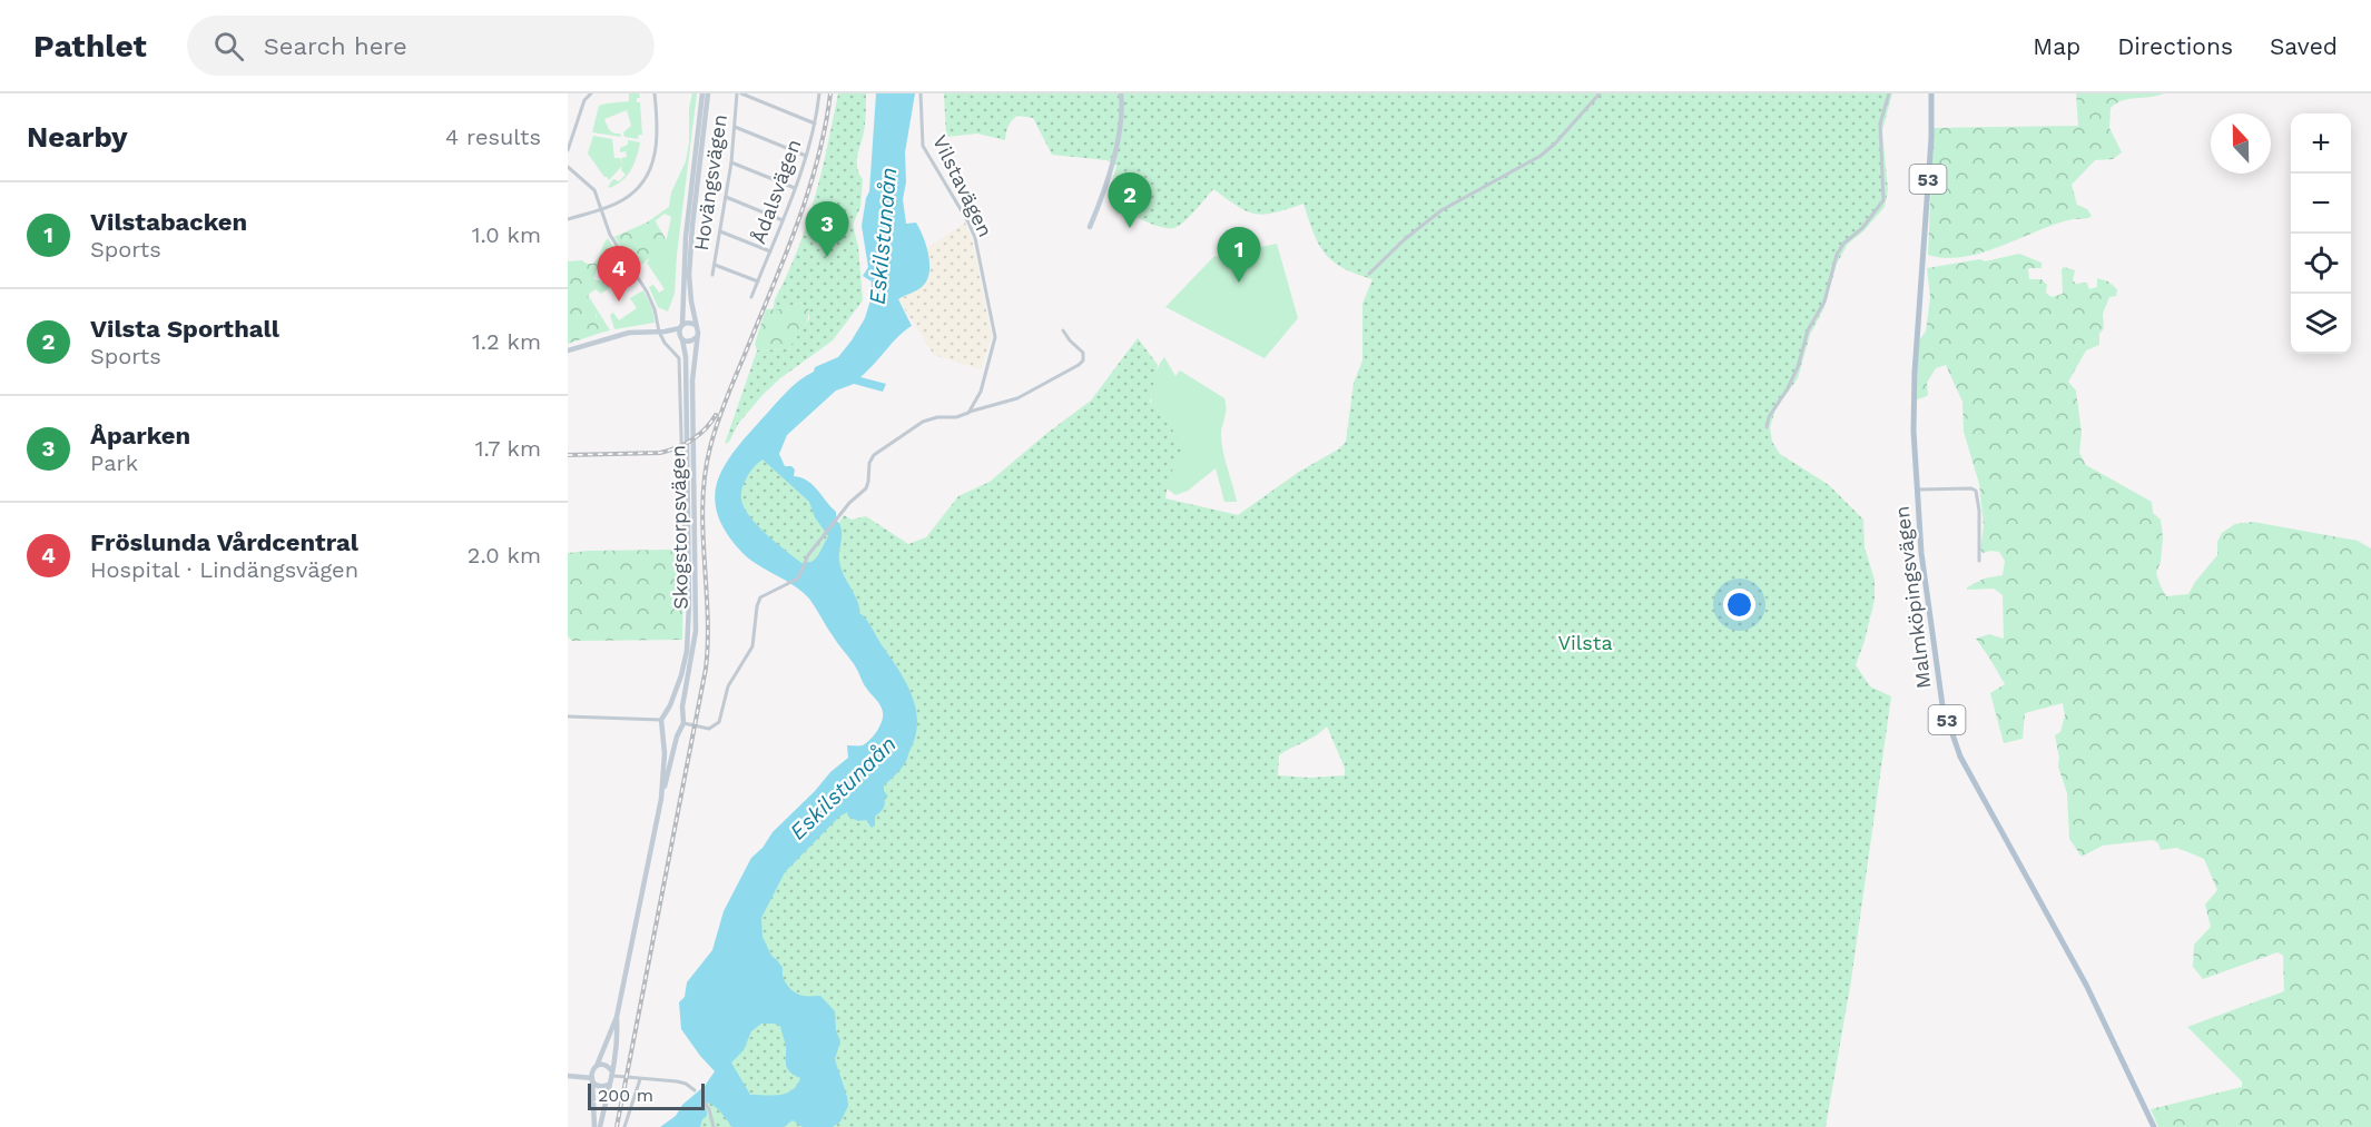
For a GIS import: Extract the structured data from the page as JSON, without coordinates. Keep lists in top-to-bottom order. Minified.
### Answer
{"streets":{"main road":["53","Skogstorpsvägen","Malmköpingsvägen"],"street":["Hovängsvägen","Vilstavägen","Ådalsvägen"]},"water":["Eskilstunaån"],"parks":["Vilsta"],"scale_bar":"200 m","north":"top","page":{"header":"Pathlet","search":"Search here","nav":["Map","Directions","Saved"],"heading":["Nearby","4 results"],"map_buttons":["+","−"],"pins":["2","3","1","4"],"list":[{"mark":"1","name":"Vilstabacken","note":"Sports","value":"1.0 km"},{"mark":"2","name":"Vilsta Sporthall","note":"Sports","value":"1.2 km"},{"mark":"3","name":"Åparken","note":"Park","value":"1.7 km"},{"mark":"4","name":"Fröslunda Vårdcentral","note":"Hospital · Lindängsvägen","value":"2.0 km"}],"scale":"200 m"}}
